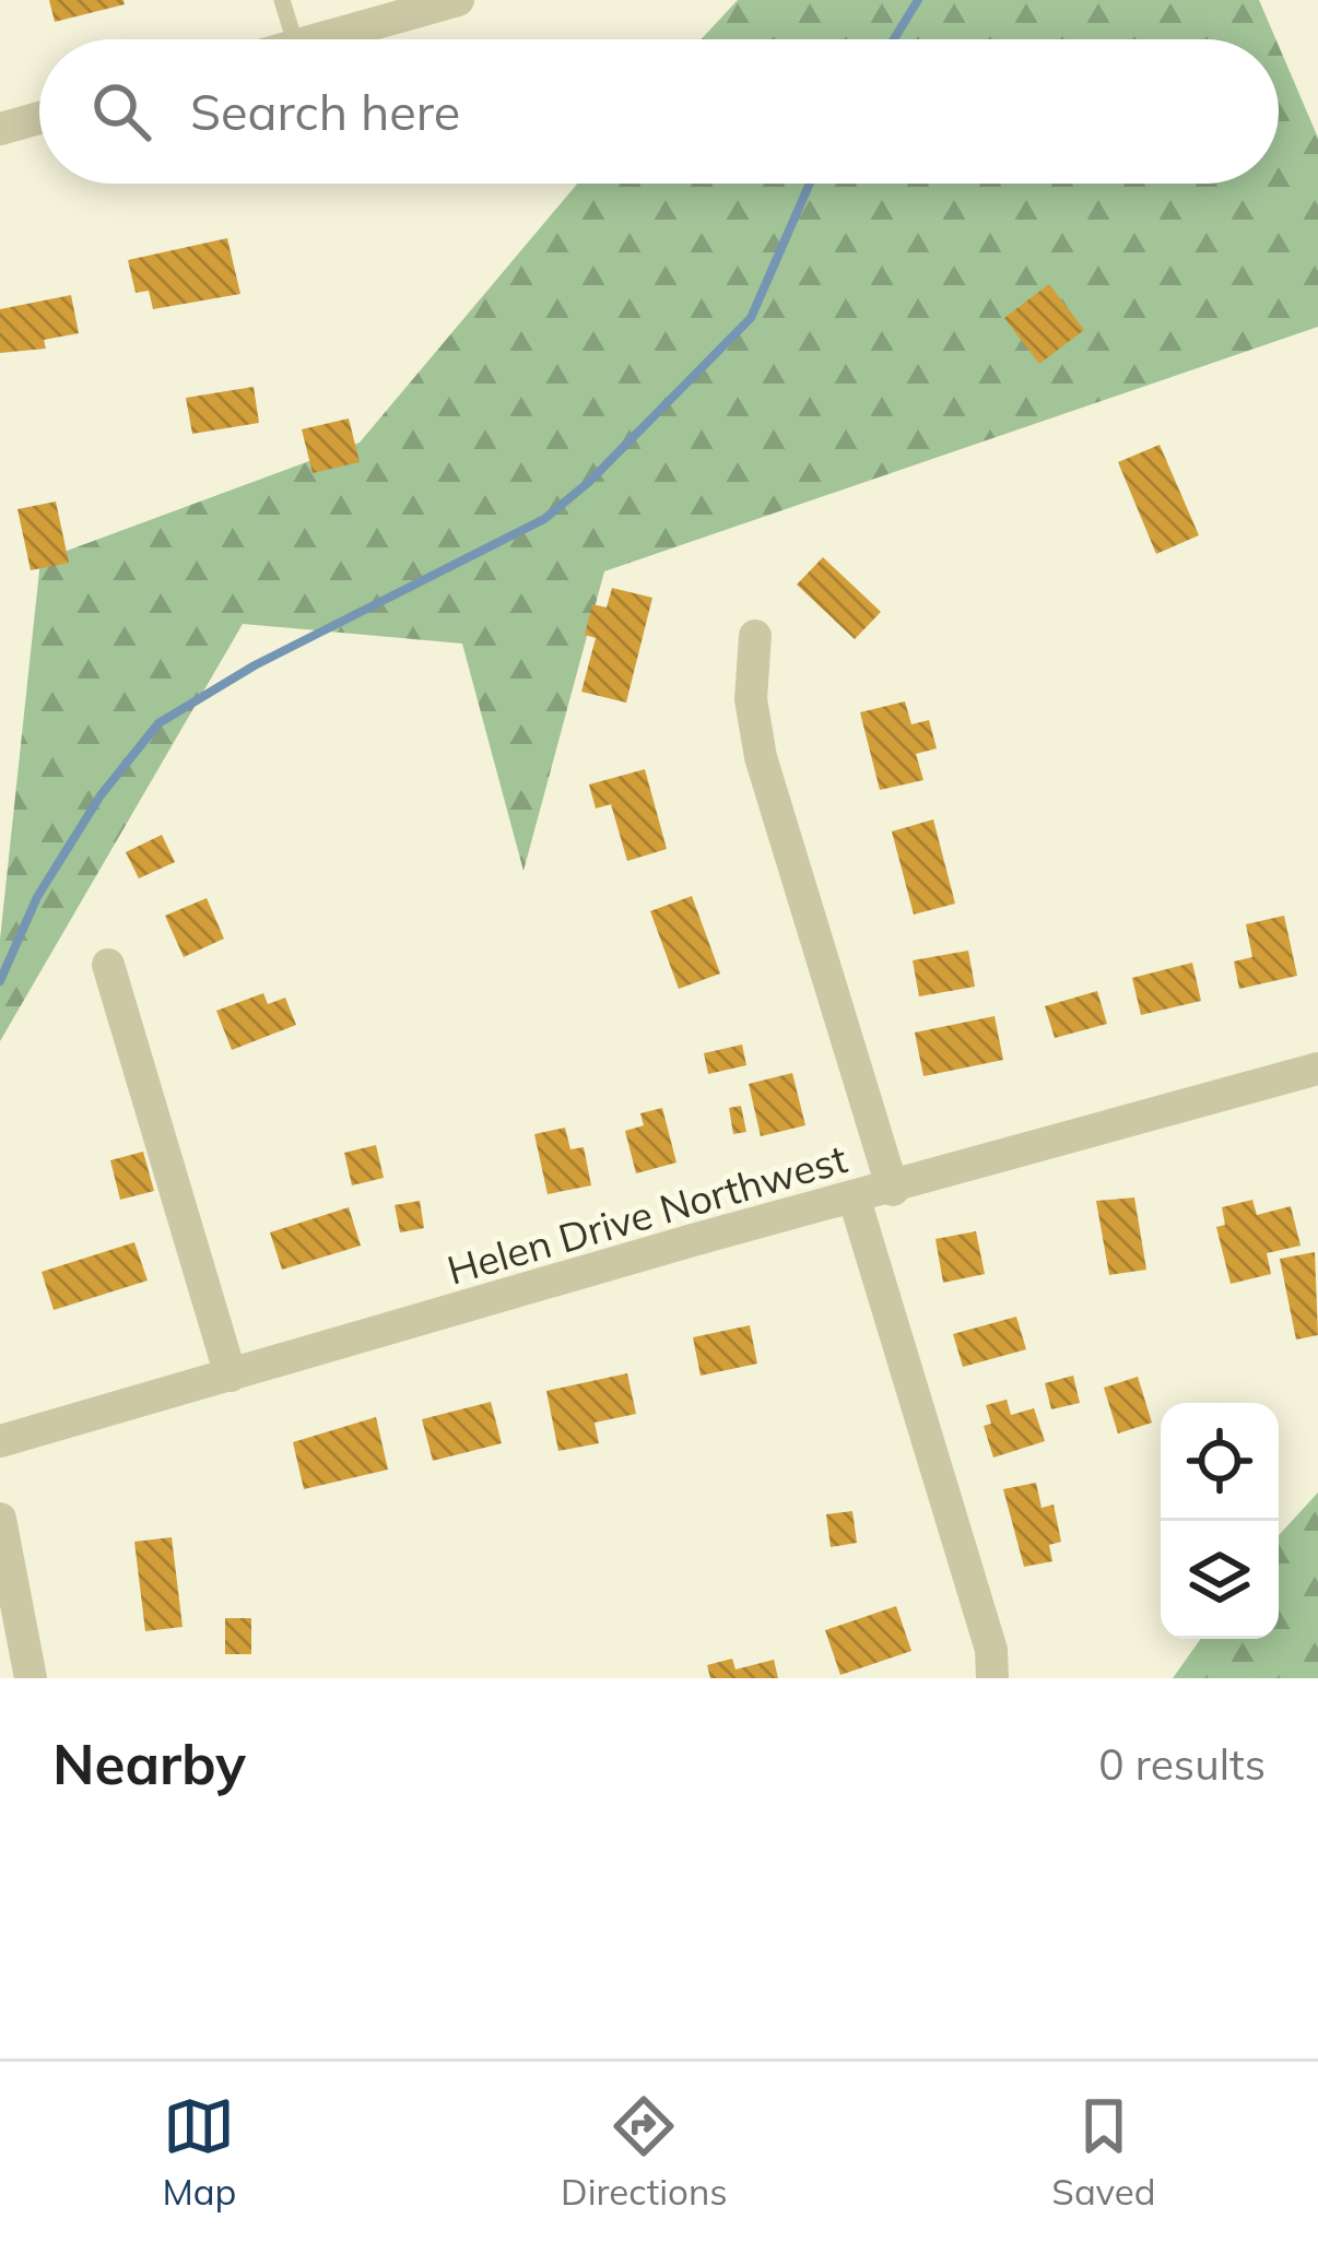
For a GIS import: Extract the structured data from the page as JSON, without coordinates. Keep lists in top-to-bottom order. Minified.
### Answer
{"streets":{"street":["Helen Drive Northwest"]},"page":{"search":"Search here","heading":["Nearby","0 results"],"nav":["Map","Directions","Saved"]}}
